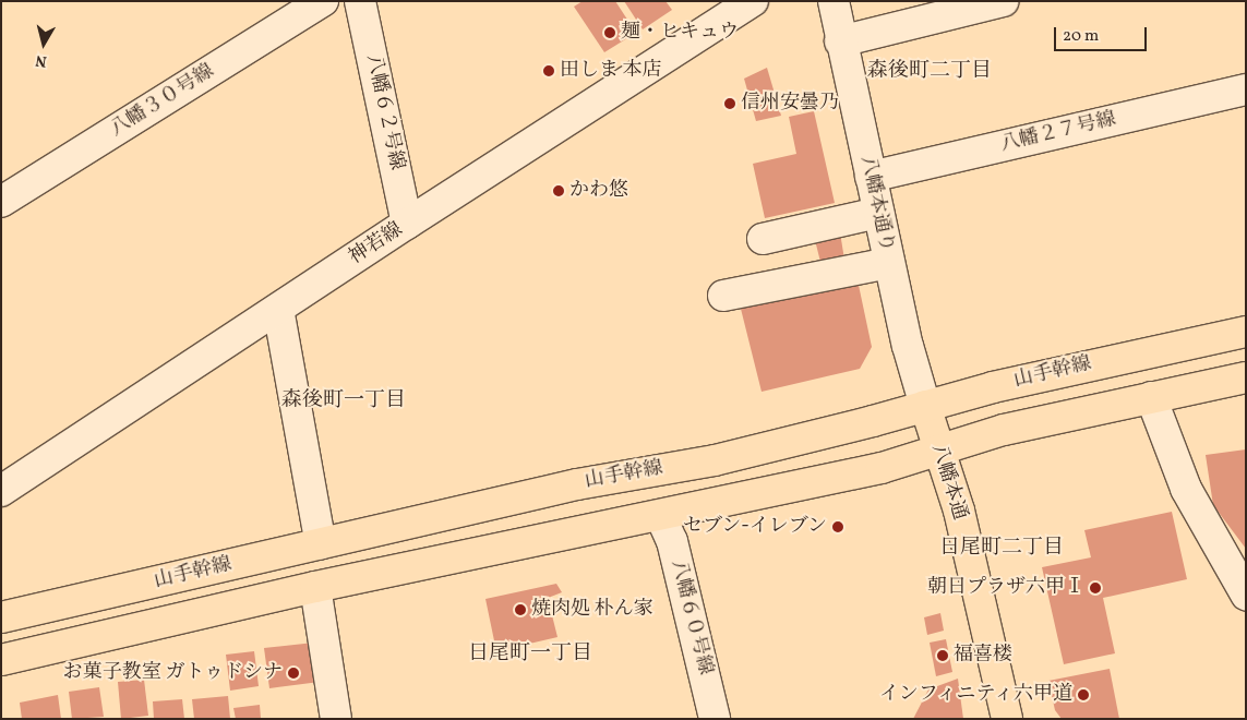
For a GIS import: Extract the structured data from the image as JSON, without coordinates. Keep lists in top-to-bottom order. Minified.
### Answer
{"streets":{"main road":["山手幹線","八幡本通"],"street":["八幡３０号線","八幡６２号線","八幡２７号線","八幡本通り","神若線","八幡６０号線"]},"crossings":[["八幡６２号線","神若線"],["八幡２７号線","八幡本通り"],["八幡本通り","山手幹線"],["八幡本通り","八幡本通"],["山手幹線","八幡本通"],["山手幹線","八幡６０号線"]],"districts":["森後町二丁目","森後町一丁目","日尾町二丁目","日尾町一丁目"],"places":["麺・ヒキュウ","田しま 本店","信州安曇乃","かわ悠","セブン-イレブン","朝日プラザ六甲Ⅰ","焼肉処 朴ん家","福喜楼","お菓子教室 ガトゥドシナ","インフィニティ六甲道"],"scale_bar":"20 m","north":"bottom"}
